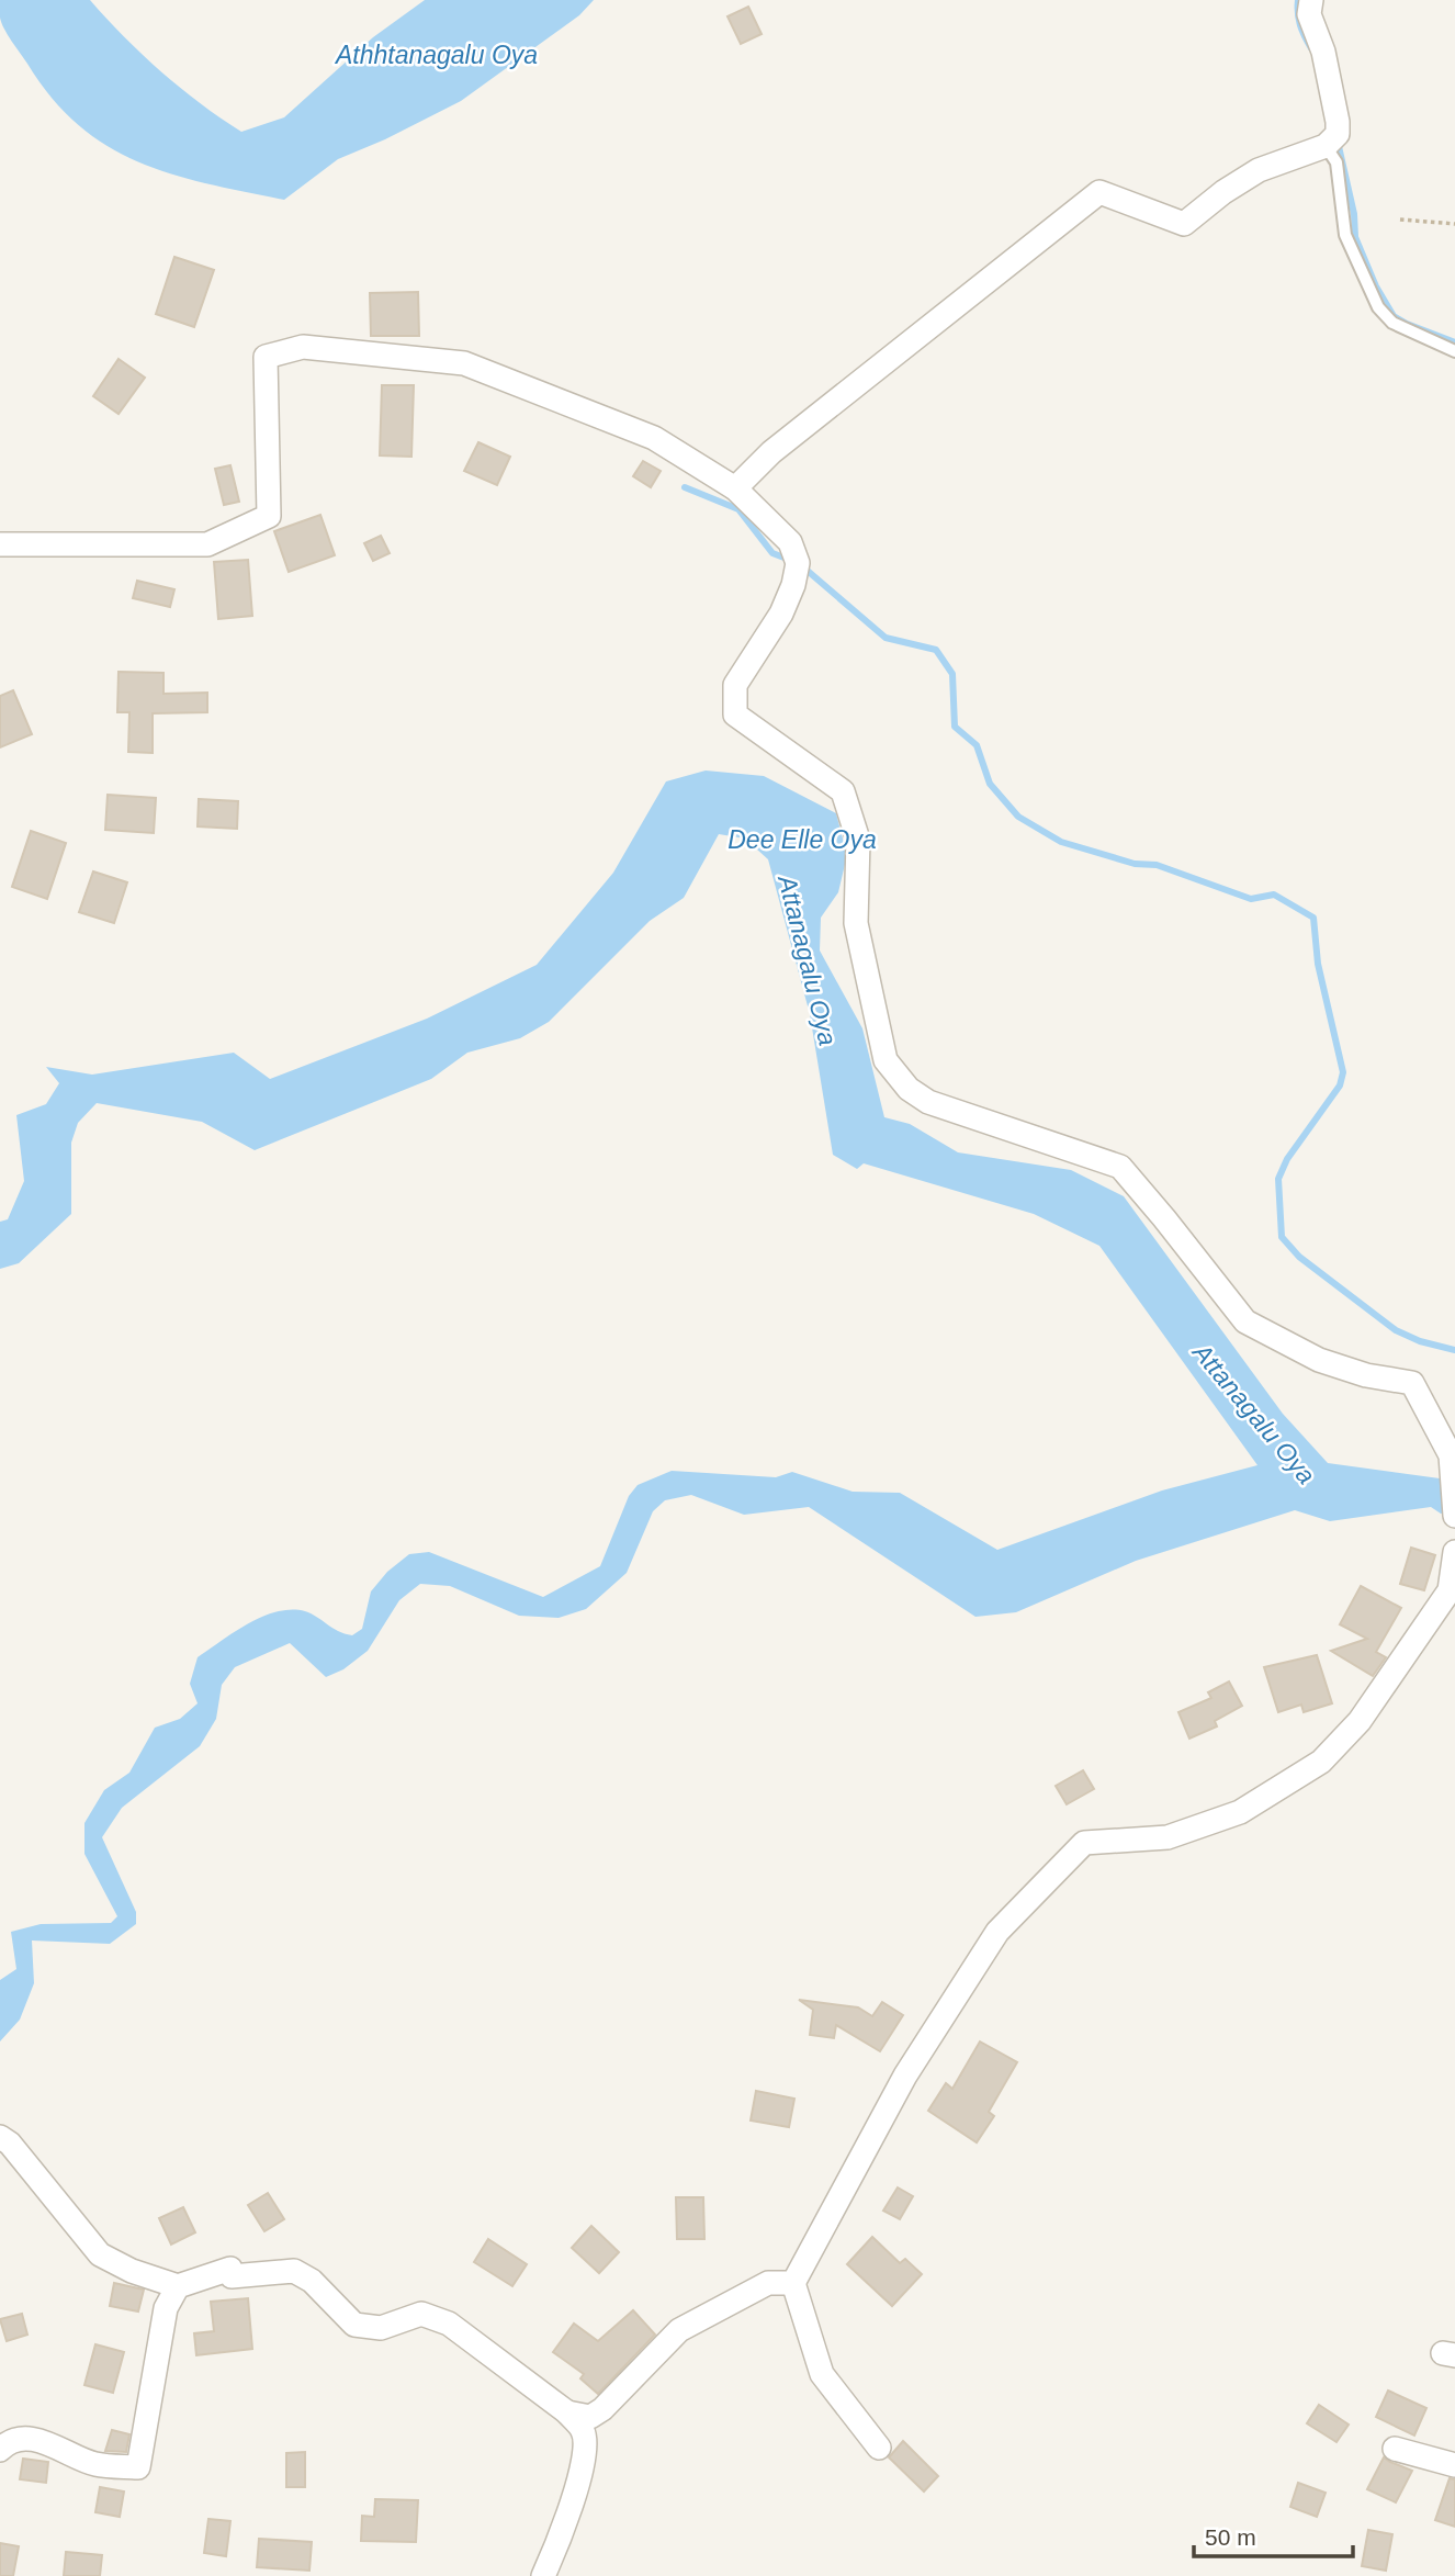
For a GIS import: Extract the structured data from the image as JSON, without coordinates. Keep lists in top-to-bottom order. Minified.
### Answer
{"water":["Athhtanagalu Oya","Dee Elle Oya","Attanagalu Oya"],"scale_bar":"50 m"}
